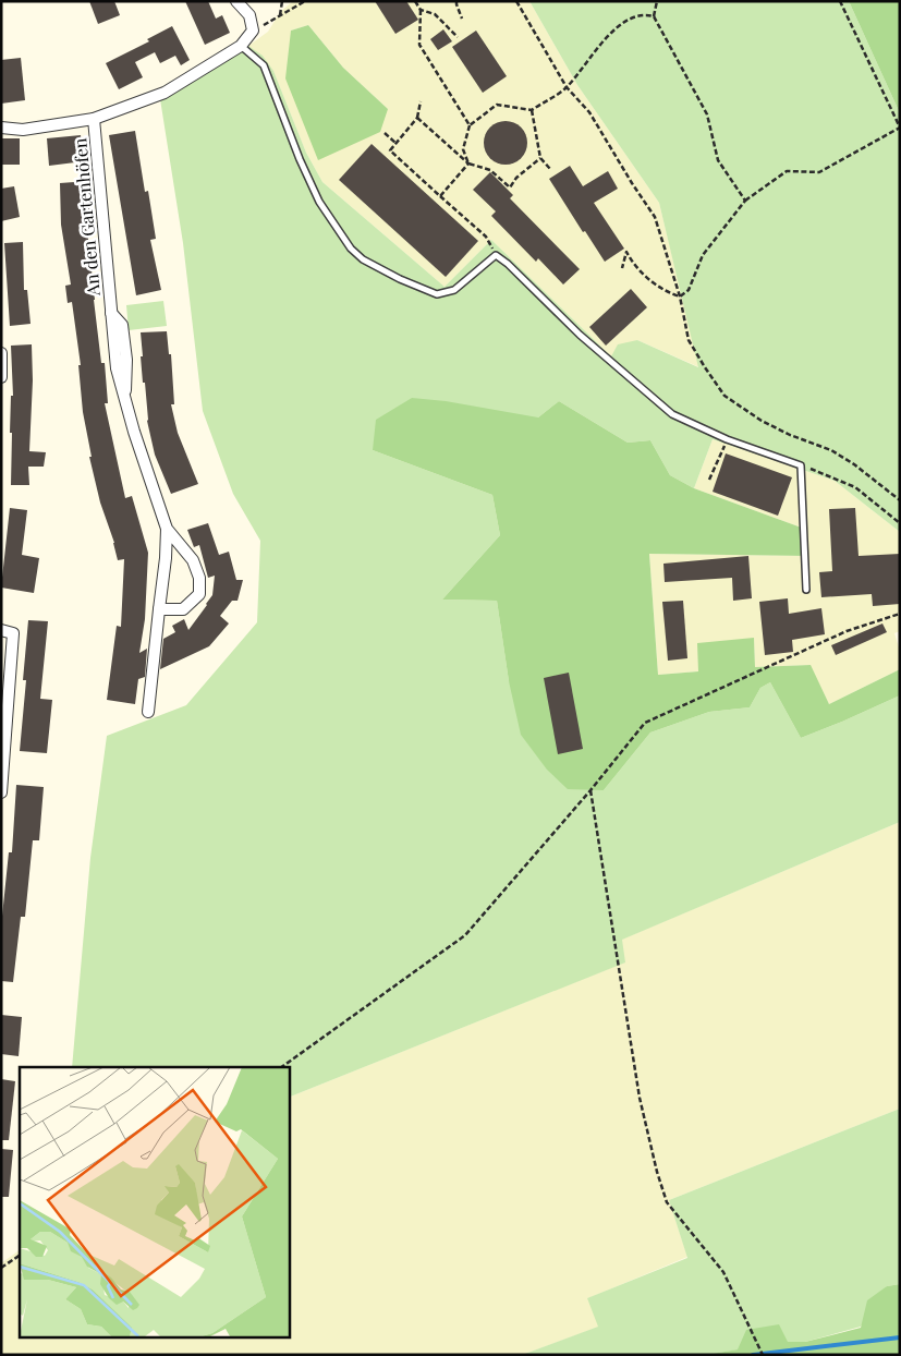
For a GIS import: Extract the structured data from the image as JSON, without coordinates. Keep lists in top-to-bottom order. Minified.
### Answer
{"streets":{"street":["An den Gartenhöfen"]}}
